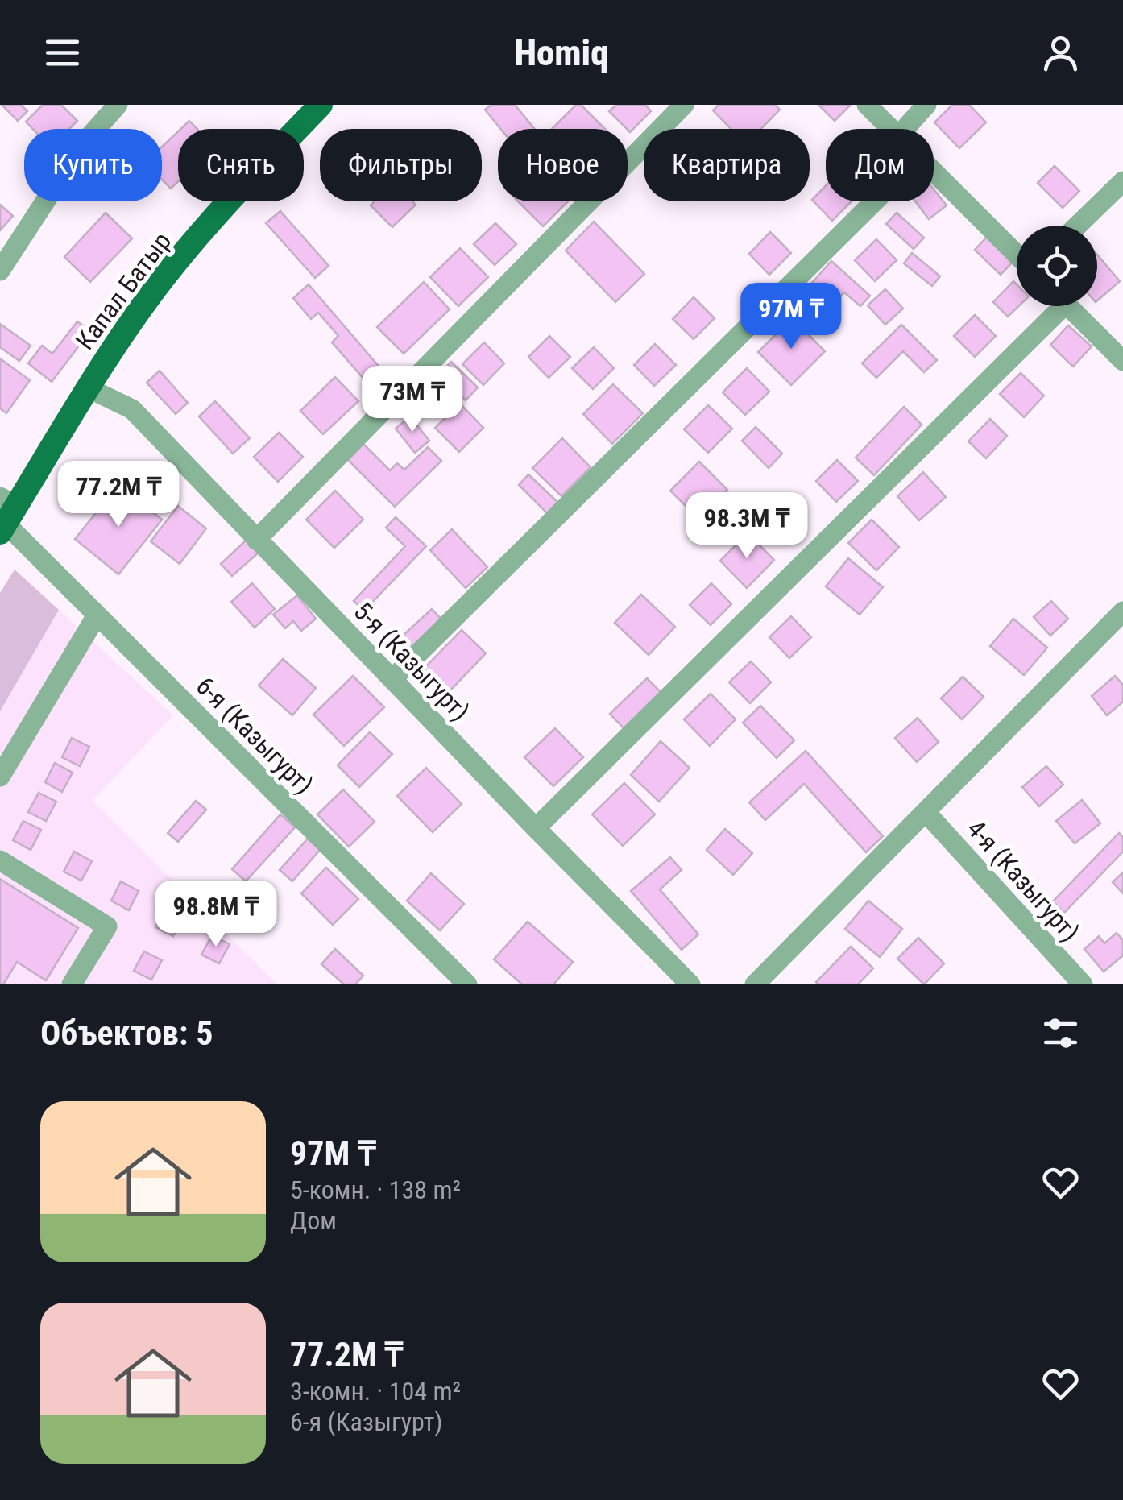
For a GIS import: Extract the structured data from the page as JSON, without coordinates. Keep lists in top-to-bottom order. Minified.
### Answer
{"streets":{"main road":["Капал Батыр"],"street":["5-я (Казыгурт)","6-я (Казыгурт)","4-я (Казыгурт)"]},"crossings":[["Капал Батыр","5-я (Казыгурт)"],["Капал Батыр","6-я (Казыгурт)"]],"page":{"header":"Homiq","chip":["Купить","Снять","Фильтры","Новое","Квартира","Дом"],"price":["97M ₸","73M ₸","77.2M ₸","98.3M ₸","98.8M ₸"],"heading":"Объектов: 5","list":[{"name":"97M ₸","note":"5-комн. · 138 m² · Дом"},{"name":"77.2M ₸","note":"3-комн. · 104 m² · 6-я (Казыгурт)"}]}}
